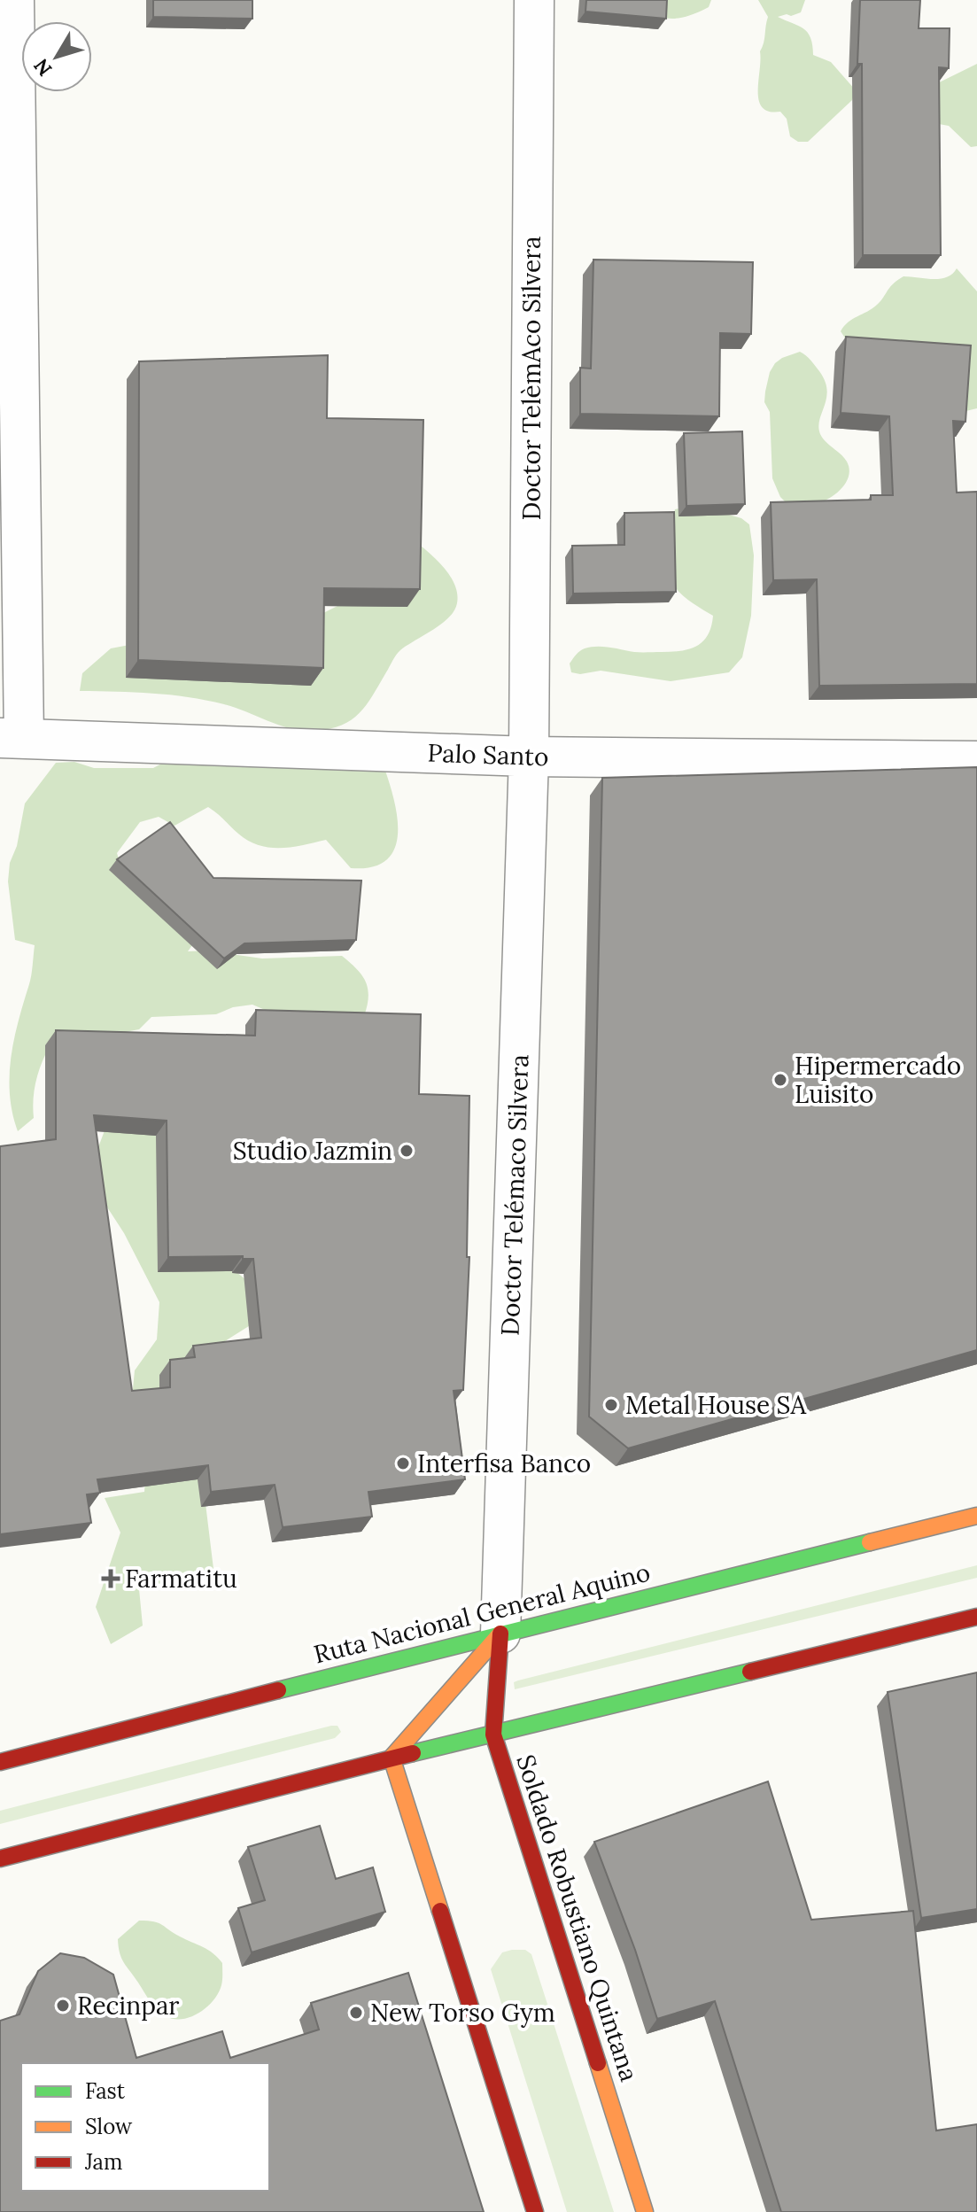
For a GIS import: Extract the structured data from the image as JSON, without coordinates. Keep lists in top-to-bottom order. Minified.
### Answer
{"streets":{"main road":["Ruta Nacional General Aquino","Soldado Robustiano Quintana"],"street":["Doctor TelèmAco Silvera","Palo Santo","Doctor Telémaco Silvera"]},"crossings":[["Doctor TelèmAco Silvera","Palo Santo"],["Doctor TelèmAco Silvera","Doctor Telémaco Silvera"],["Palo Santo","Doctor Telémaco Silvera"],["Doctor Telémaco Silvera","Ruta Nacional General Aquino"],["Doctor Telémaco Silvera","Soldado Robustiano Quintana"],["Ruta Nacional General Aquino","Soldado Robustiano Quintana"]],"places":{"other":["Hipermercado Luisito","Studio Jazmin","Metal House SA","Interfisa Banco","Recinpar","New Torso Gym"],"health":["Farmatitu"]},"legend":["Fast","Slow","Jam"],"north":"bottom left"}
